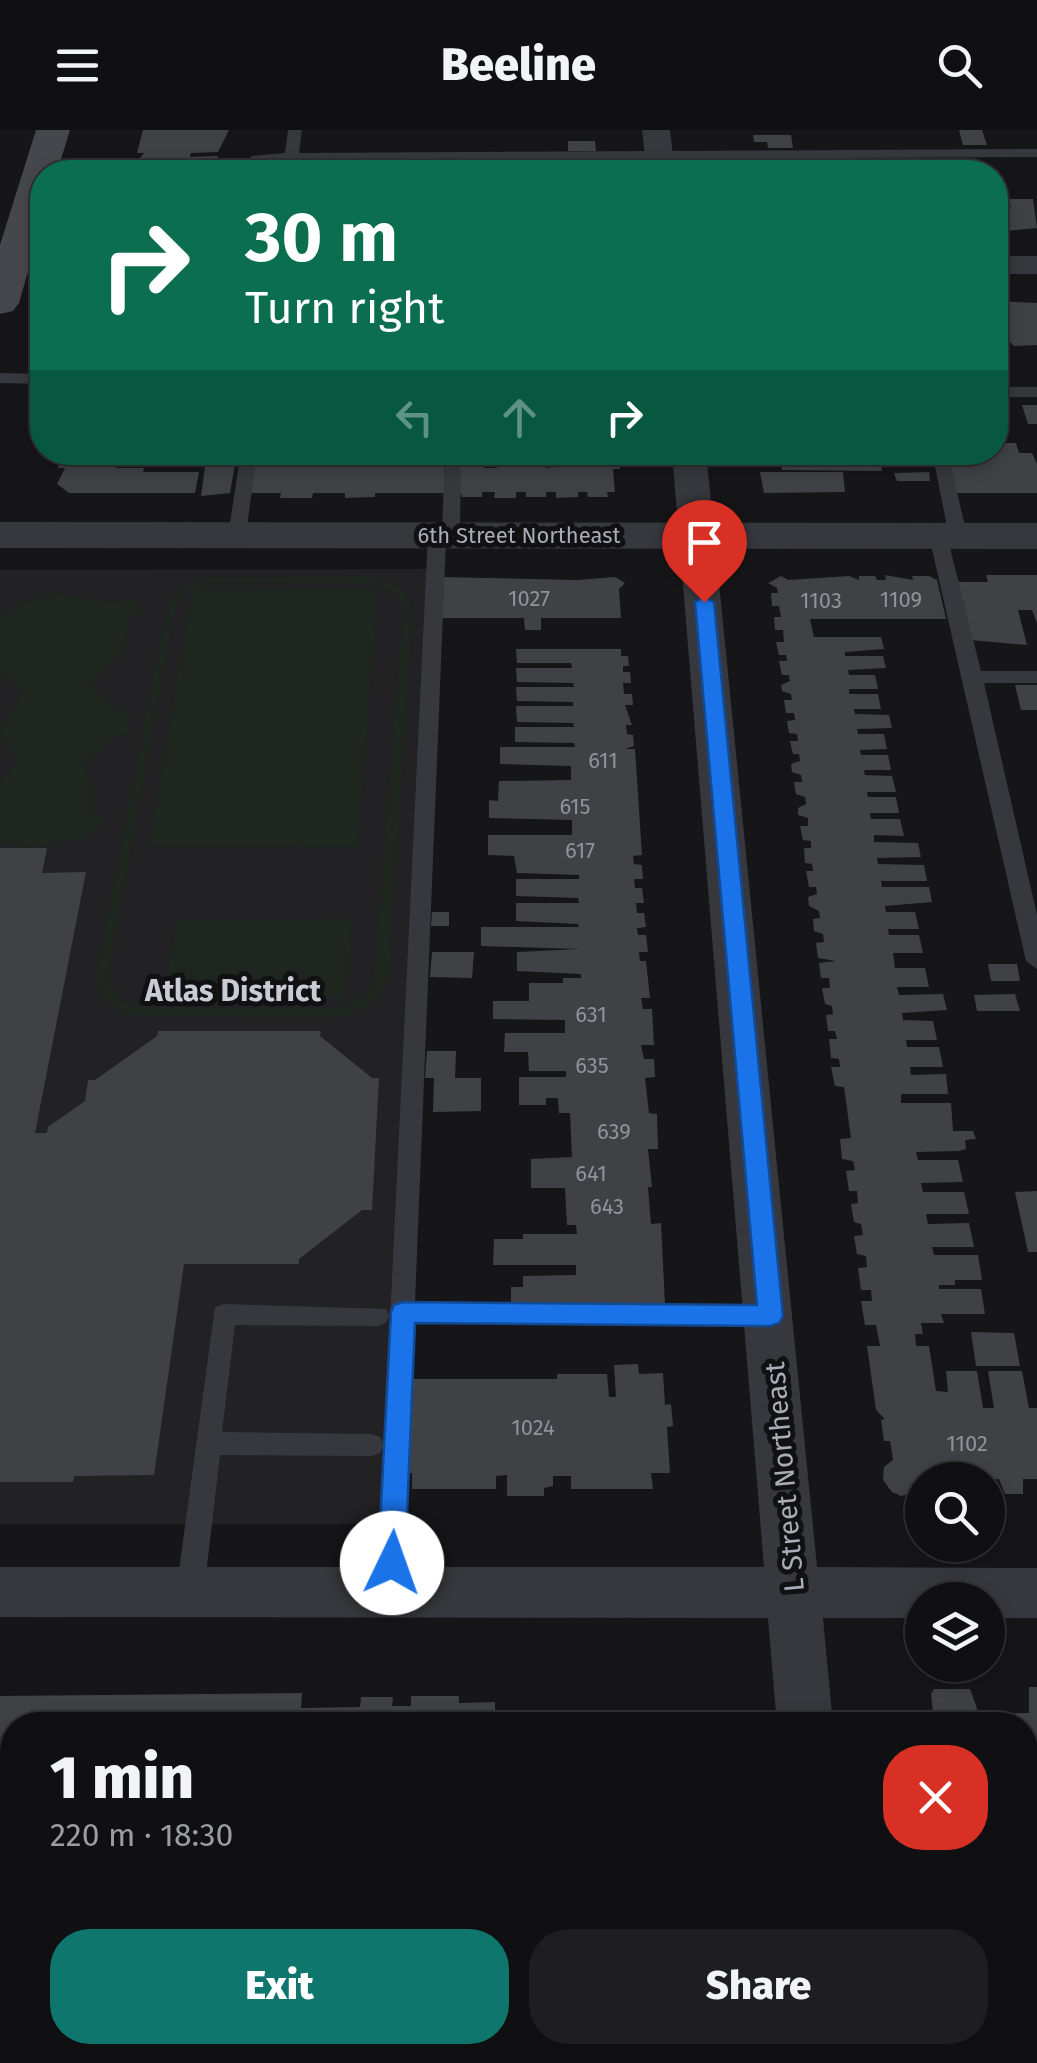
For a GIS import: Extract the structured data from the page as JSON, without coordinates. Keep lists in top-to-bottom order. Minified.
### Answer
{"streets":{"street":["6th Street Northeast","L Street Northeast"]},"crossings":[["6th Street Northeast","L Street Northeast"]],"districts":["Atlas District"],"house_numbers":["1027","1109","1103","611","615","617","631","635","639","641","643","1024","1102"],"page":{"header":"Beeline","turn":["30 m","Turn right"],"heading":["1 min","220 m · 18:30"],"buttons":["Exit","Share"]}}
